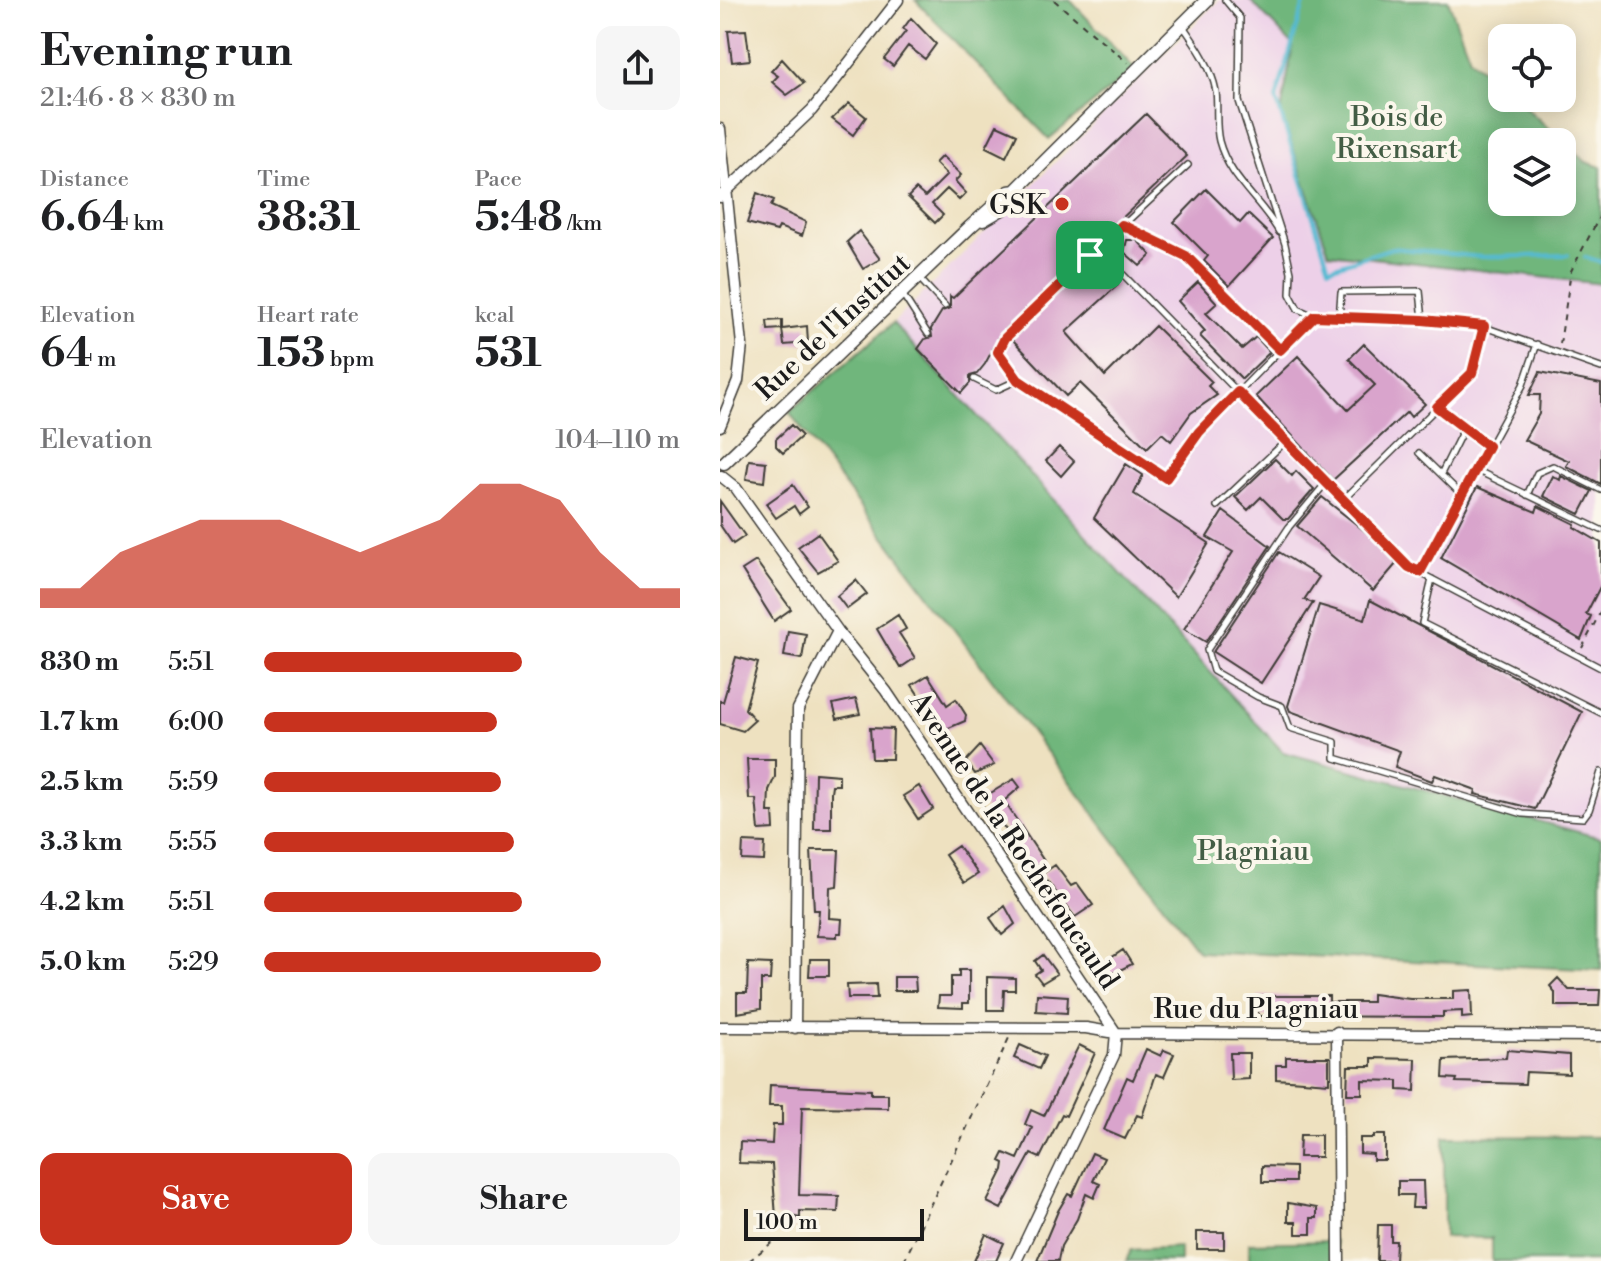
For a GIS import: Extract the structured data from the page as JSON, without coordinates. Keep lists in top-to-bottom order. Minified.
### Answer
{"streets":{"street":["Rue de l'Institut","Avenue de la Rochefoucauld","Rue du Plagniau"]},"crossings":[["Rue de l'Institut","Avenue de la Rochefoucauld"],["Avenue de la Rochefoucauld","Rue du Plagniau"]],"parks":["Bois de Rixensart","Plagniau"],"places":["GSK"],"scale_bar":"100 m","page":{"heading":["Evening run","21:46 · 8 × 830 m"],"stats":[["Distance","6.64 km"],["Time","38:31"],["Pace","5:48 /km"],["Elevation","64 m"],["Heart rate","153 bpm"],["kcal","531"]],"chart":["Elevation","104–110 m"],"list":[{"name":"830 m","note":"5:51"},{"name":"1.7 km","note":"6:00"},{"name":"2.5 km","note":"5:59"},{"name":"3.3 km","note":"5:55"},{"name":"4.2 km","note":"5:51"},{"name":"5.0 km","note":"5:29"}],"buttons":["Save","Share"],"scale":"100 m"}}
